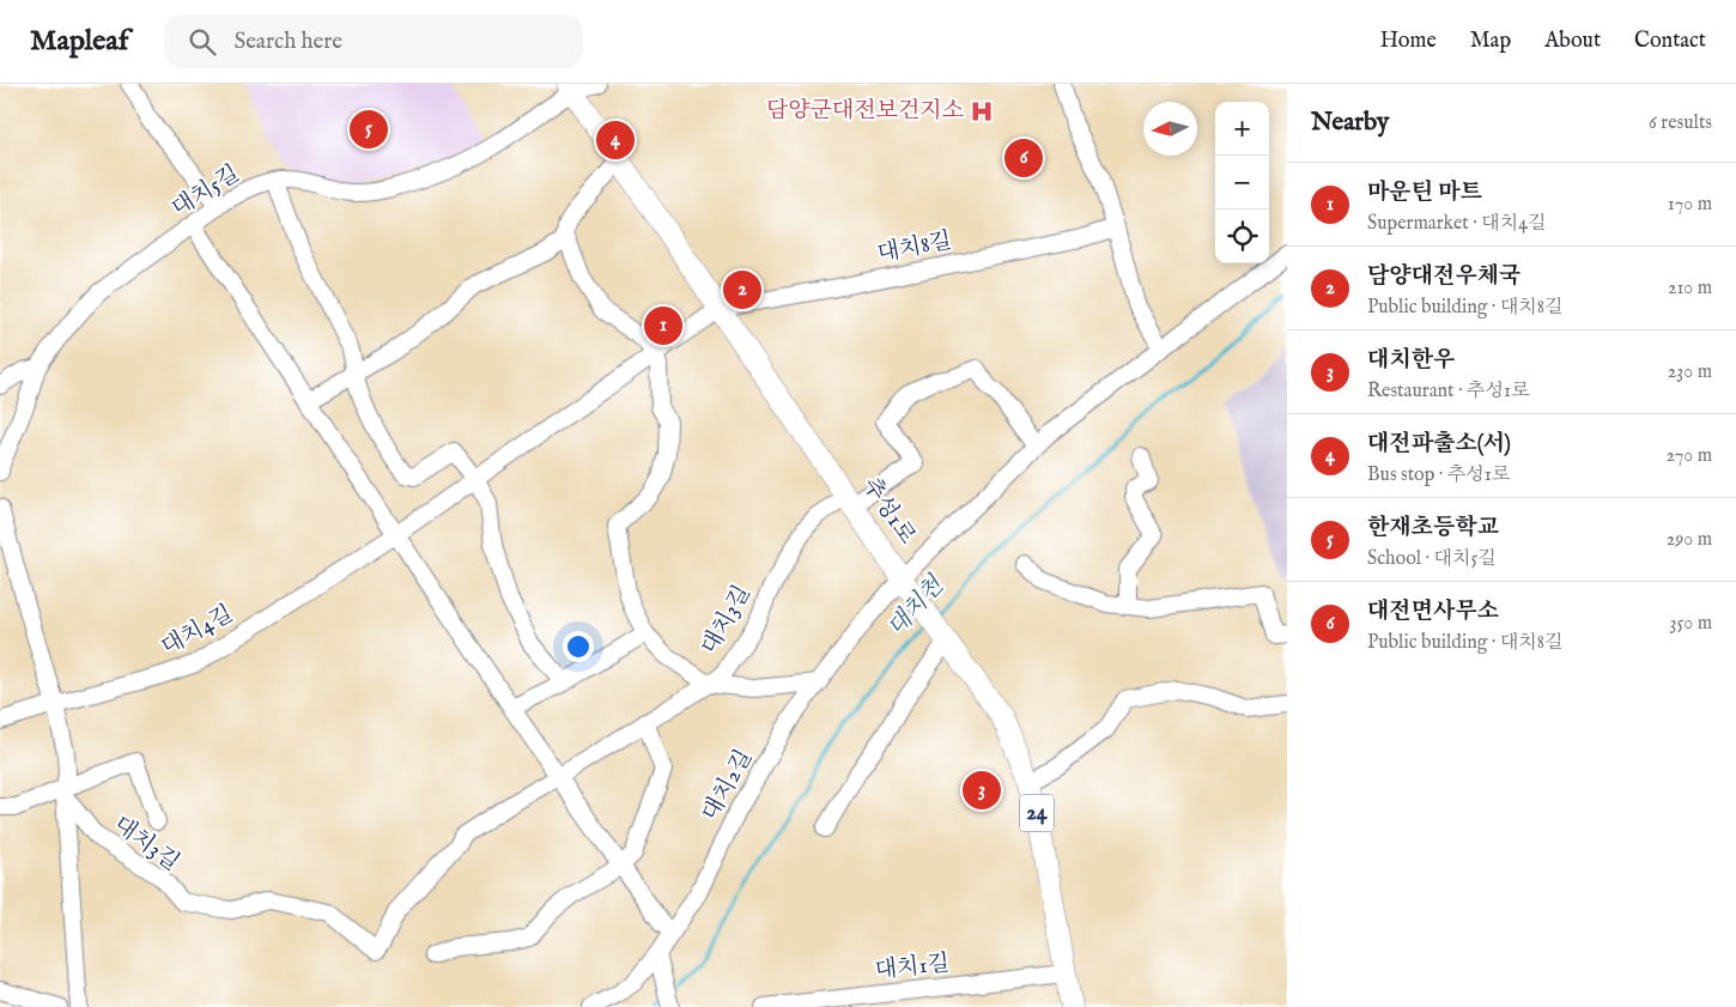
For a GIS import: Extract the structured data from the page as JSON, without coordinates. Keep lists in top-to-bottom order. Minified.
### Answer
{"streets":{"main road":["추성1로","24"],"street":["대치5길","대치8길","대치3길","대치4길","대치2길","대치1길"]},"crossings":[["대치5길","추성1로"],["대치8길","추성1로"],["대치8길","대치4길"],["추성1로","대치3길"],["추성1로","대치4길"],["추성1로","대치2길"],["추성1로","대치1길"]],"water":["대치천"],"places":{"hospital":["담양군대전보건지소"]},"north":"left","page":{"header":"Mapleaf","search":"Search here","nav":["Home","Map","About","Contact"],"heading":["Nearby","6 results"],"map_buttons":["+","−"],"pins":["5","4","6","2","1","3"],"list":[{"mark":"1","name":"마운틴 마트","note":"Supermarket · 대치4길","value":"170 m"},{"mark":"2","name":"담양대전우체국","note":"Public building · 대치8길","value":"210 m"},{"mark":"3","name":"대치한우","note":"Restaurant · 추성1로","value":"230 m"},{"mark":"4","name":"대전파출소(서)","note":"Bus stop · 추성1로","value":"270 m"},{"mark":"5","name":"한재초등학교","note":"School · 대치5길","value":"290 m"},{"mark":"6","name":"대전면사무소","note":"Public building · 대치8길","value":"350 m"}]}}
